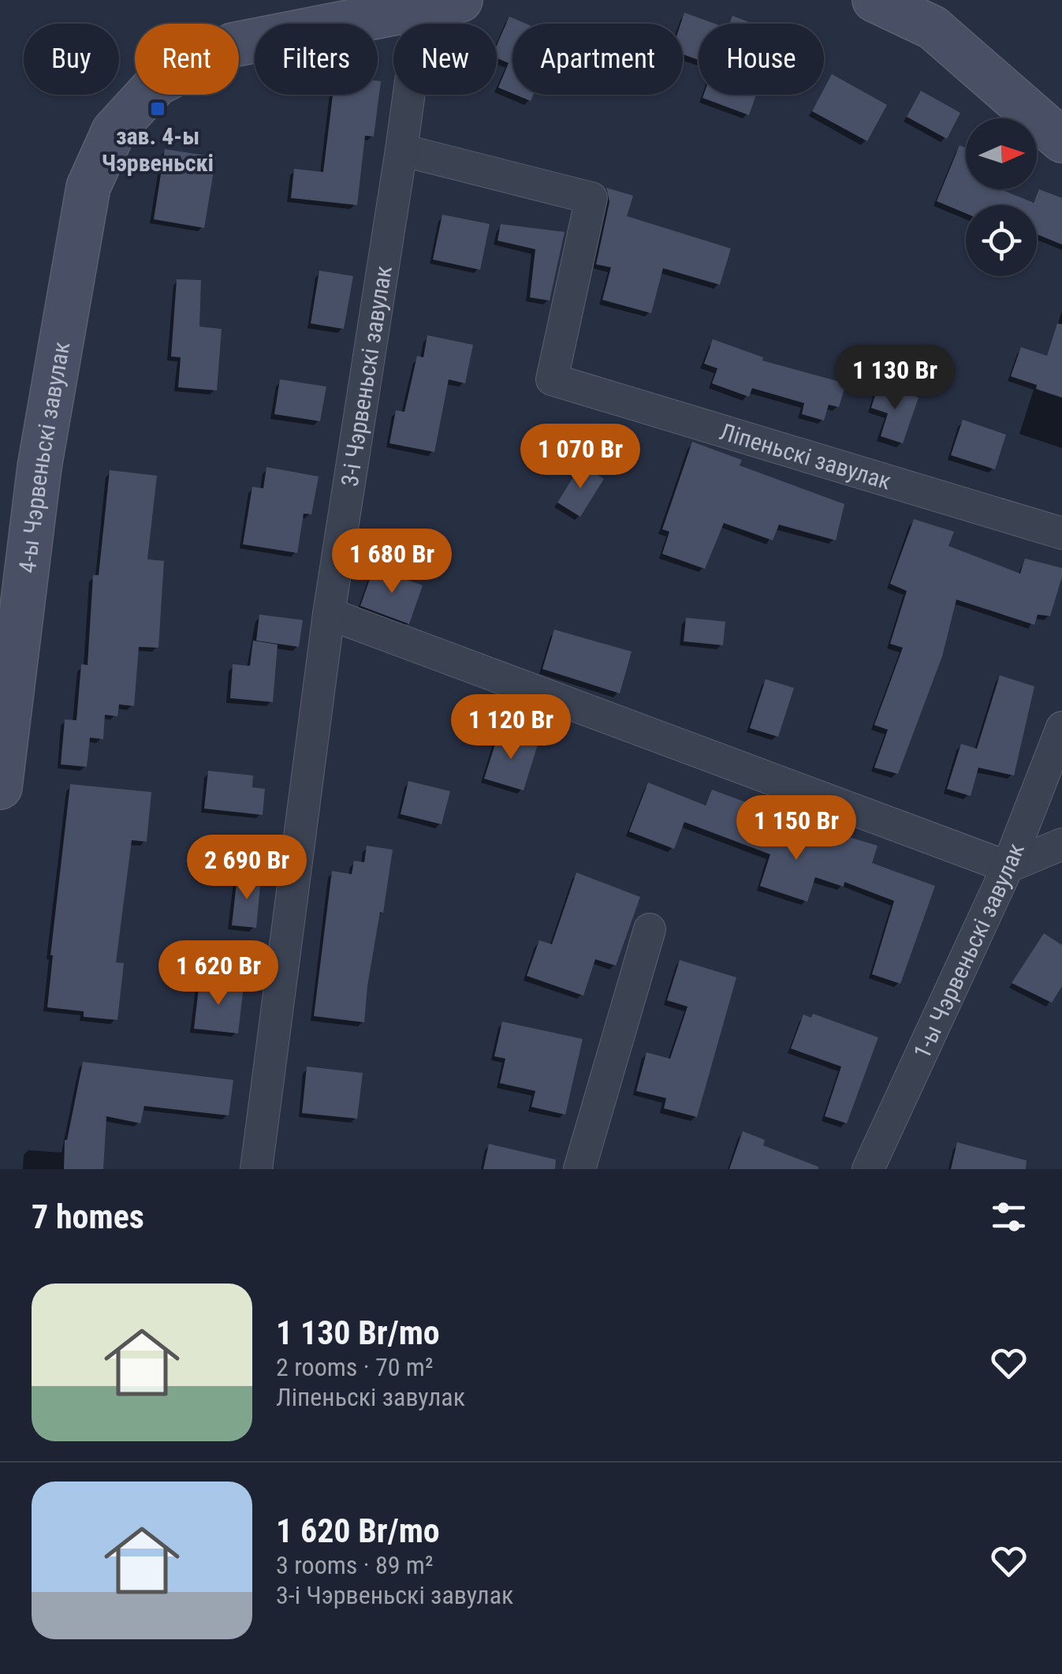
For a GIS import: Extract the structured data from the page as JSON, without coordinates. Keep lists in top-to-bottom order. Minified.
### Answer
{"streets":{"street":["3-і Чэрвеньскі завулак","4-ы Чэрвеньскі завулак","Ліпеньскі завулак","1-ы Чэрвеньскі завулак"]},"crossings":[["3-і Чэрвеньскі завулак","4-ы Чэрвеньскі завулак"],["3-і Чэрвеньскі завулак","Ліпеньскі завулак"]],"places":{"transit":["зав. 4-ы Чэрвеньскі"]},"north":"right","page":{"chip":["Buy","Rent","Filters","New","Apartment","House"],"price":["1 130 Br","1 070 Br","1 680 Br","1 120 Br","1 150 Br","2 690 Br","1 620 Br"],"heading":"7 homes","list":[{"name":"1 130 Br/mo","note":"2 rooms · 70 m² · Ліпеньскі завулак"},{"name":"1 620 Br/mo","note":"3 rooms · 89 m² · 3-і Чэрвеньскі завулак"}]}}
